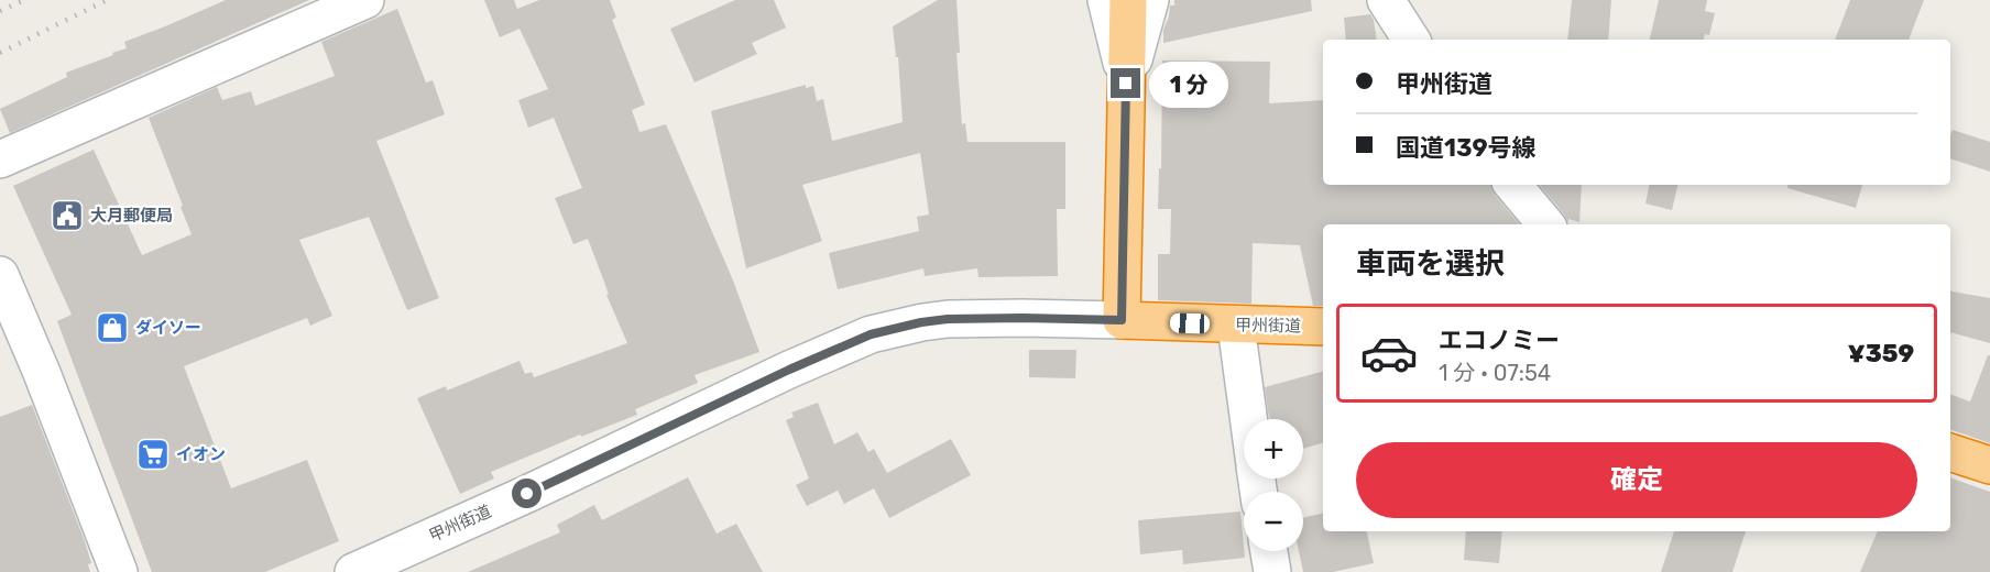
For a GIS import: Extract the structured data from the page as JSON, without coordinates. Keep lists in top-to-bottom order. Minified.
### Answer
{"streets":{"highway":["甲州街道"]},"places":{"public building":["大月郵便局"],"shop":["ダイソー"],"supermarket":["イオン"]},"page":{"banner":["甲州街道","国道139号線"],"bubble":"1 分","heading":"車両を選択","list":[{"name":"エコノミー","note":"1 分 · 07:54","value":"¥359"}],"map_buttons":["+","−"],"buttons":"確定"}}
